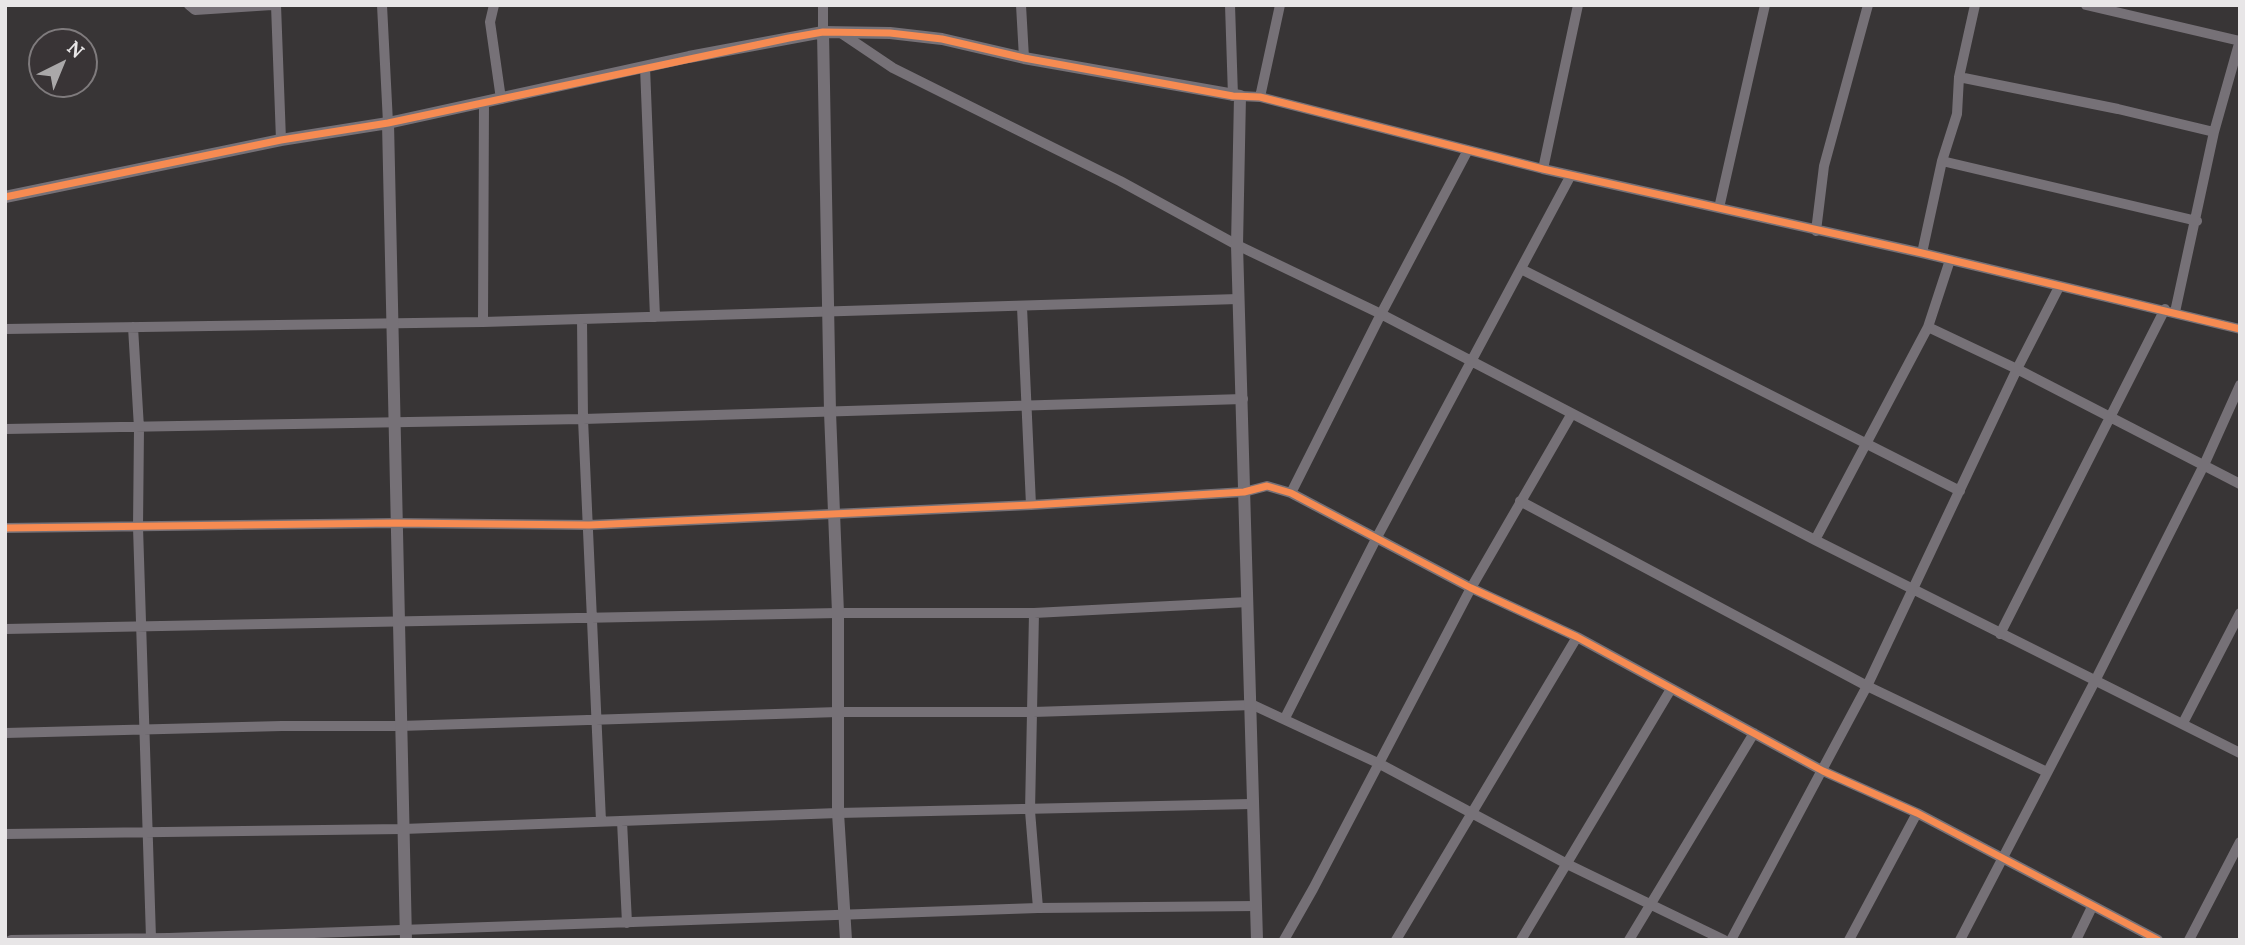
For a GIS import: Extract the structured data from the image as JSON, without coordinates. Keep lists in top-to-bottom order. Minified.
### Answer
{"north":"top right"}
